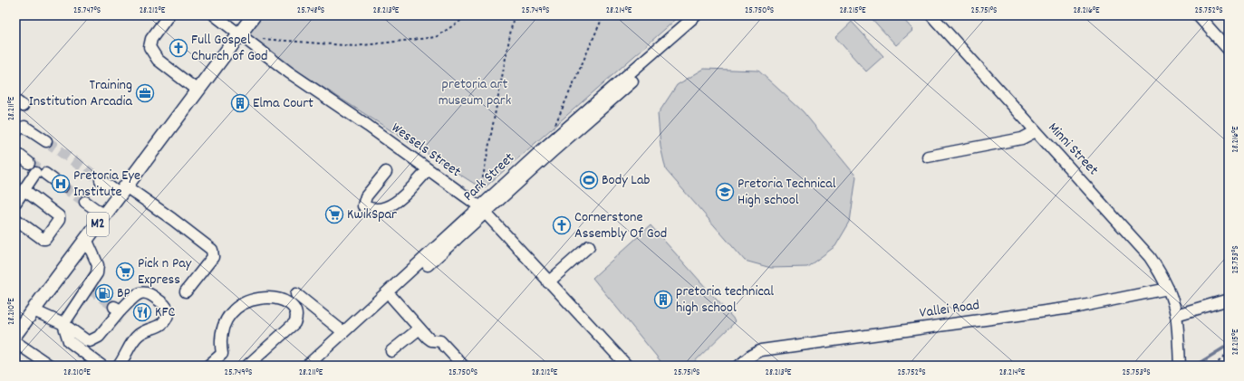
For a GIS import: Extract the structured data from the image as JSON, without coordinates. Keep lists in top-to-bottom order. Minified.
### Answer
{"streets":{"main road":["M2"],"street":["Minni Street","Wessels Street","Park Street","Vallei Road"]},"crossings":[["Minni Street","Vallei Road"],["Wessels Street","Park Street"],["Wessels Street","M2"]],"parks":["pretoria art museum park"],"places":{"church":["Full Gospel Church of God","Cornerstone Assembly Of God"],"office":["Training Institution Arcadia"],"building":["Elma Court","pretoria technical high school"],"sports":["Body Lab"],"hospital":["Pretoria Eye Institute"],"school or university":["Pretoria Technical High school"],"supermarket":["KwikSpar","Pick n Pay Express"],"fuel station":["BP"],"restaurant":["KFC"]},"coordinates":["25.747°S","28.212°E","25.748°S","28.213°E","25.749°S","28.214°E","25.750°S","28.215°E","25.751°S","28.216°E","25.752°S","28.211°E","25.753°S","28.210°E"]}
